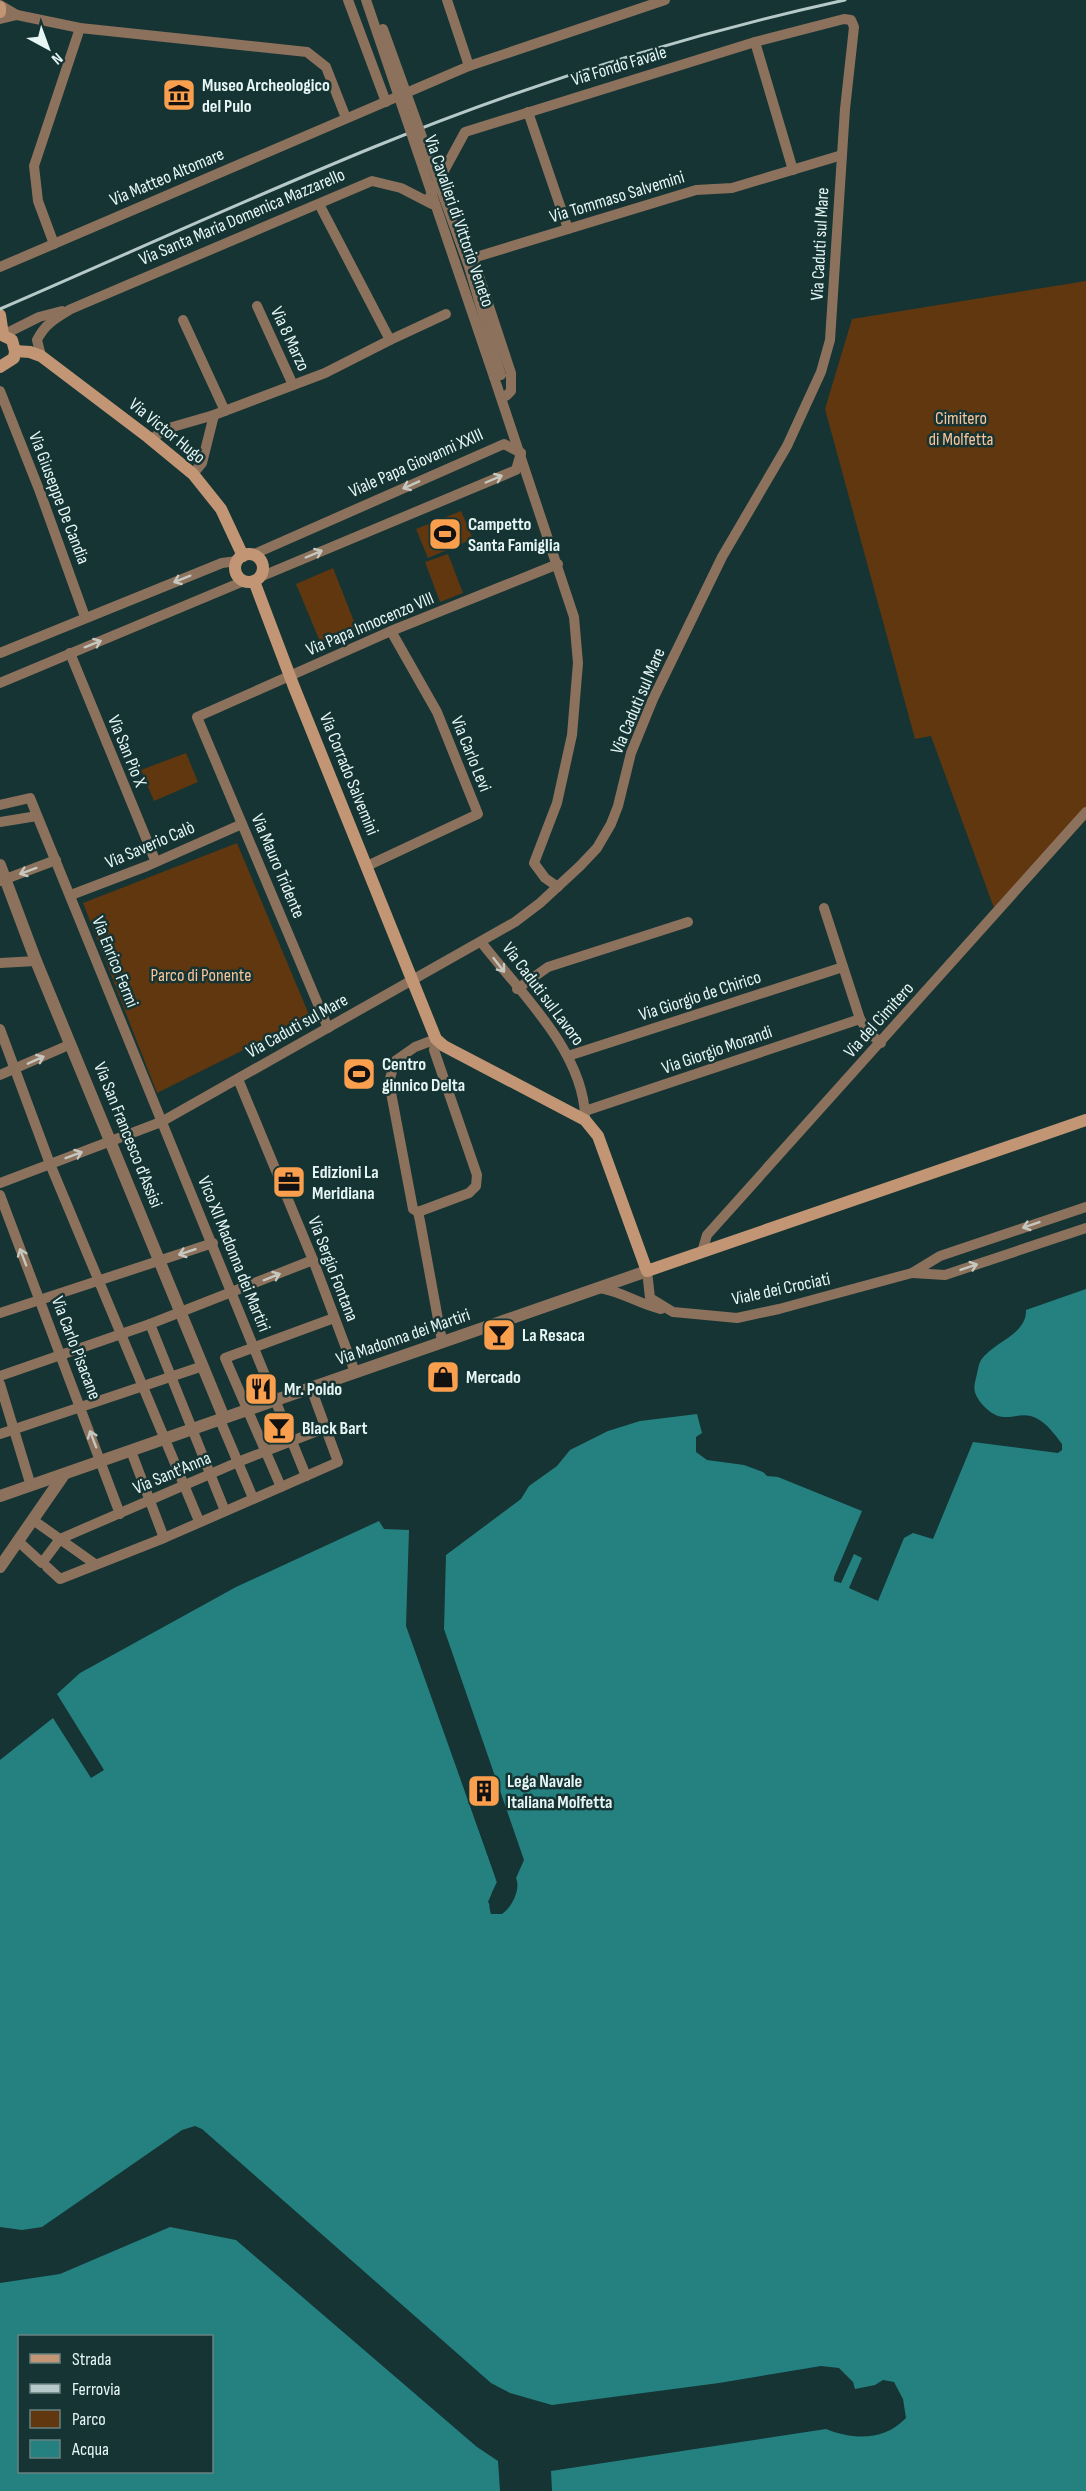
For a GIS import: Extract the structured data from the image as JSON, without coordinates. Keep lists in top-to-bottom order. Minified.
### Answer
{"streets":{"main road":["Via Victor Hugo","Via Corrado Salvemini","Via Caduti sul Lavoro"],"street":["Via Fondo Favale","Via Matteo Altomare","Via Tommaso Salvemini","Via Santa Maria Domenica Mazzarello","Via Cavalieri di Vittorio Veneto","Via Caduti sul Mare","Via 8 Marzo","Viale Papa Giovanni XXIII","Via Giuseppe De Candia","Via Papa Innocenzo VIII","Via San Pio X","Via Carlo Levi","Via Saverio Calò","Via Mauro Tridente","Via Enrico Fermi","Via Giorgio de Chirico","Via del Cimitero","Via Giorgio Morandi","Via San Francesco d'Assisi","Vico XII Madonna dei Martiri","Via Sergio Fontana","Viale dei Crociati","Via Madonna dei Martiri","Via Carlo Pisacane","Via Sant'Anna"]},"crossings":[["Via Fondo Favale","Via Santa Maria Domenica Mazzarello"],["Via Fondo Favale","Via Caduti sul Mare"],["Via Tommaso Salvemini","Via Caduti sul Mare"],["Via Santa Maria Domenica Mazzarello","Via Victor Hugo"],["Via Cavalieri di Vittorio Veneto","Via Caduti sul Mare"],["Via Cavalieri di Vittorio Veneto","Viale Papa Giovanni XXIII"],["Via Cavalieri di Vittorio Veneto","Via Papa Innocenzo VIII"],["Via Caduti sul Mare","Via Corrado Salvemini"],["Via Caduti sul Mare","Via Mauro Tridente"],["Via Caduti sul Mare","Via Enrico Fermi"],["Via Caduti sul Mare","Via Caduti sul Lavoro"],["Via Caduti sul Mare","Via San Francesco d'Assisi"],["Via Caduti sul Mare","Vico XII Madonna dei Martiri"],["Via Caduti sul Mare","Via Sergio Fontana"],["Via Victor Hugo","Viale Papa Giovanni XXIII"],["Viale Papa Giovanni XXIII","Via Giuseppe De Candia"],["Via Papa Innocenzo VIII","Via Carlo Levi"],["Via Papa Innocenzo VIII","Via Corrado Salvemini"],["Via Papa Innocenzo VIII","Via Mauro Tridente"],["Via San Pio X","Via Saverio Calò"],["Via Carlo Levi","Via Corrado Salvemini"],["Via Saverio Calò","Via Mauro Tridente"],["Via Saverio Calò","Via Enrico Fermi"],["Via Enrico Fermi","Vico XII Madonna dei Martiri"],["Via Caduti sul Lavoro","Via Giorgio de Chirico"],["Via Caduti sul Lavoro","Via Giorgio Morandi"],["Via Caduti sul Lavoro","Via Madonna dei Martiri"],["Via San Francesco d'Assisi","Via Madonna dei Martiri"],["Vico XII Madonna dei Martiri","Via Madonna dei Martiri"],["Vico XII Madonna dei Martiri","Via Sant'Anna"],["Via Sergio Fontana","Via Madonna dei Martiri"],["Viale dei Crociati","Via Madonna dei Martiri"],["Via Madonna dei Martiri","Via Carlo Pisacane"],["Via Carlo Pisacane","Via Sant'Anna"]],"parks":["Cimitero di Molfetta","Parco di Ponente"],"places":{"museum":["Museo Archeologico del Pulo"],"sports":["Campetto Santa Famiglia","Centro ginnico Delta"],"office":["Edizioni La Meridiana"],"bar":["La Resaca","Black Bart"],"shop":["Mercado"],"restaurant":["Mr. Poldo"],"building":["Lega Navale Italiana Molfetta"]},"legend":["Strada","Ferrovia","Parco","Acqua"],"north":"bottom right"}
